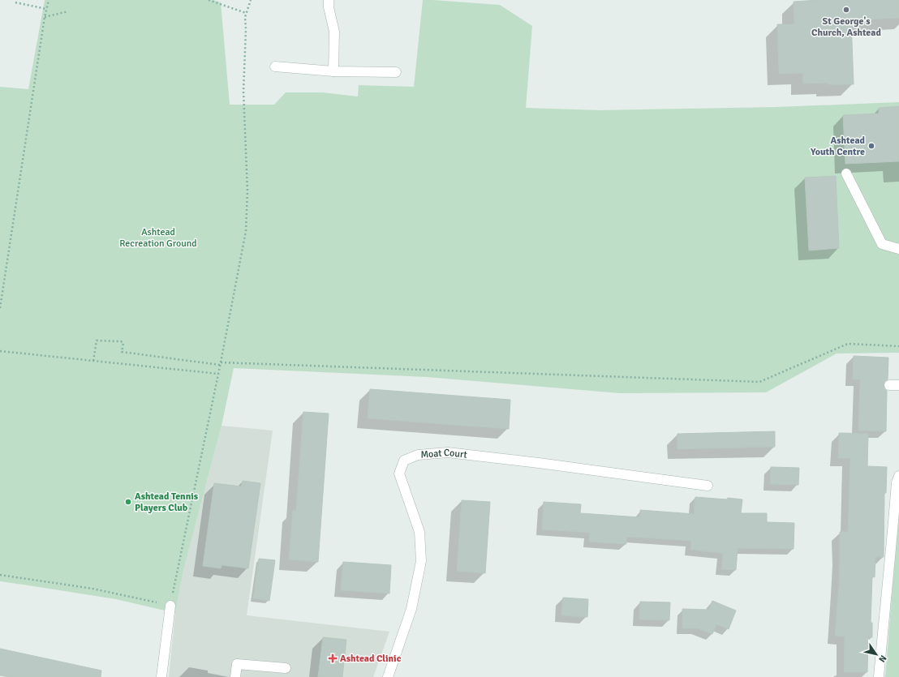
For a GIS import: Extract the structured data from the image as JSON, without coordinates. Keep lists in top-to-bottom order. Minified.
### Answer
{"streets":{"street":["Moat Court"]},"parks":["Ashtead Recreation Ground"],"places":{"other":["St George's Church, Ashtead","Ashtead Youth Centre","Ashtead Tennis Players Club"],"health":["Ashtead Clinic"]},"north":"bottom right"}
